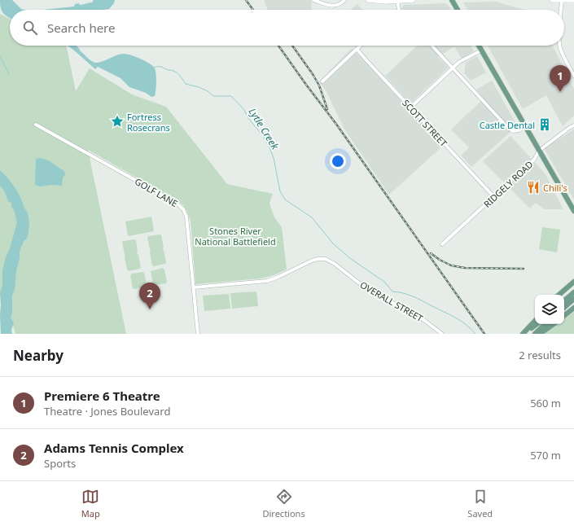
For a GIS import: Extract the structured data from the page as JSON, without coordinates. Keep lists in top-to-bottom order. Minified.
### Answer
{"streets":{"street":["SCOTT STREET","RIDGELY ROAD","GOLF LANE","OVERALL STREET"]},"crossings":[["SCOTT STREET","RIDGELY ROAD"],["GOLF LANE","OVERALL STREET"]],"water":["Lytle Creek"],"parks":["Stones River National Battlefield"],"places":{"place":["Fortress Rosecrans"],"building":["Castle Dental"],"restaurant":["Chili's"]},"page":{"search":"Search here","pins":["1","2"],"heading":["Nearby","2 results"],"list":[{"mark":"1","name":"Premiere 6 Theatre","note":"Theatre · Jones Boulevard","value":"560 m"},{"mark":"2","name":"Adams Tennis Complex","note":"Sports","value":"570 m"}],"nav":["Map","Directions","Saved"]}}
